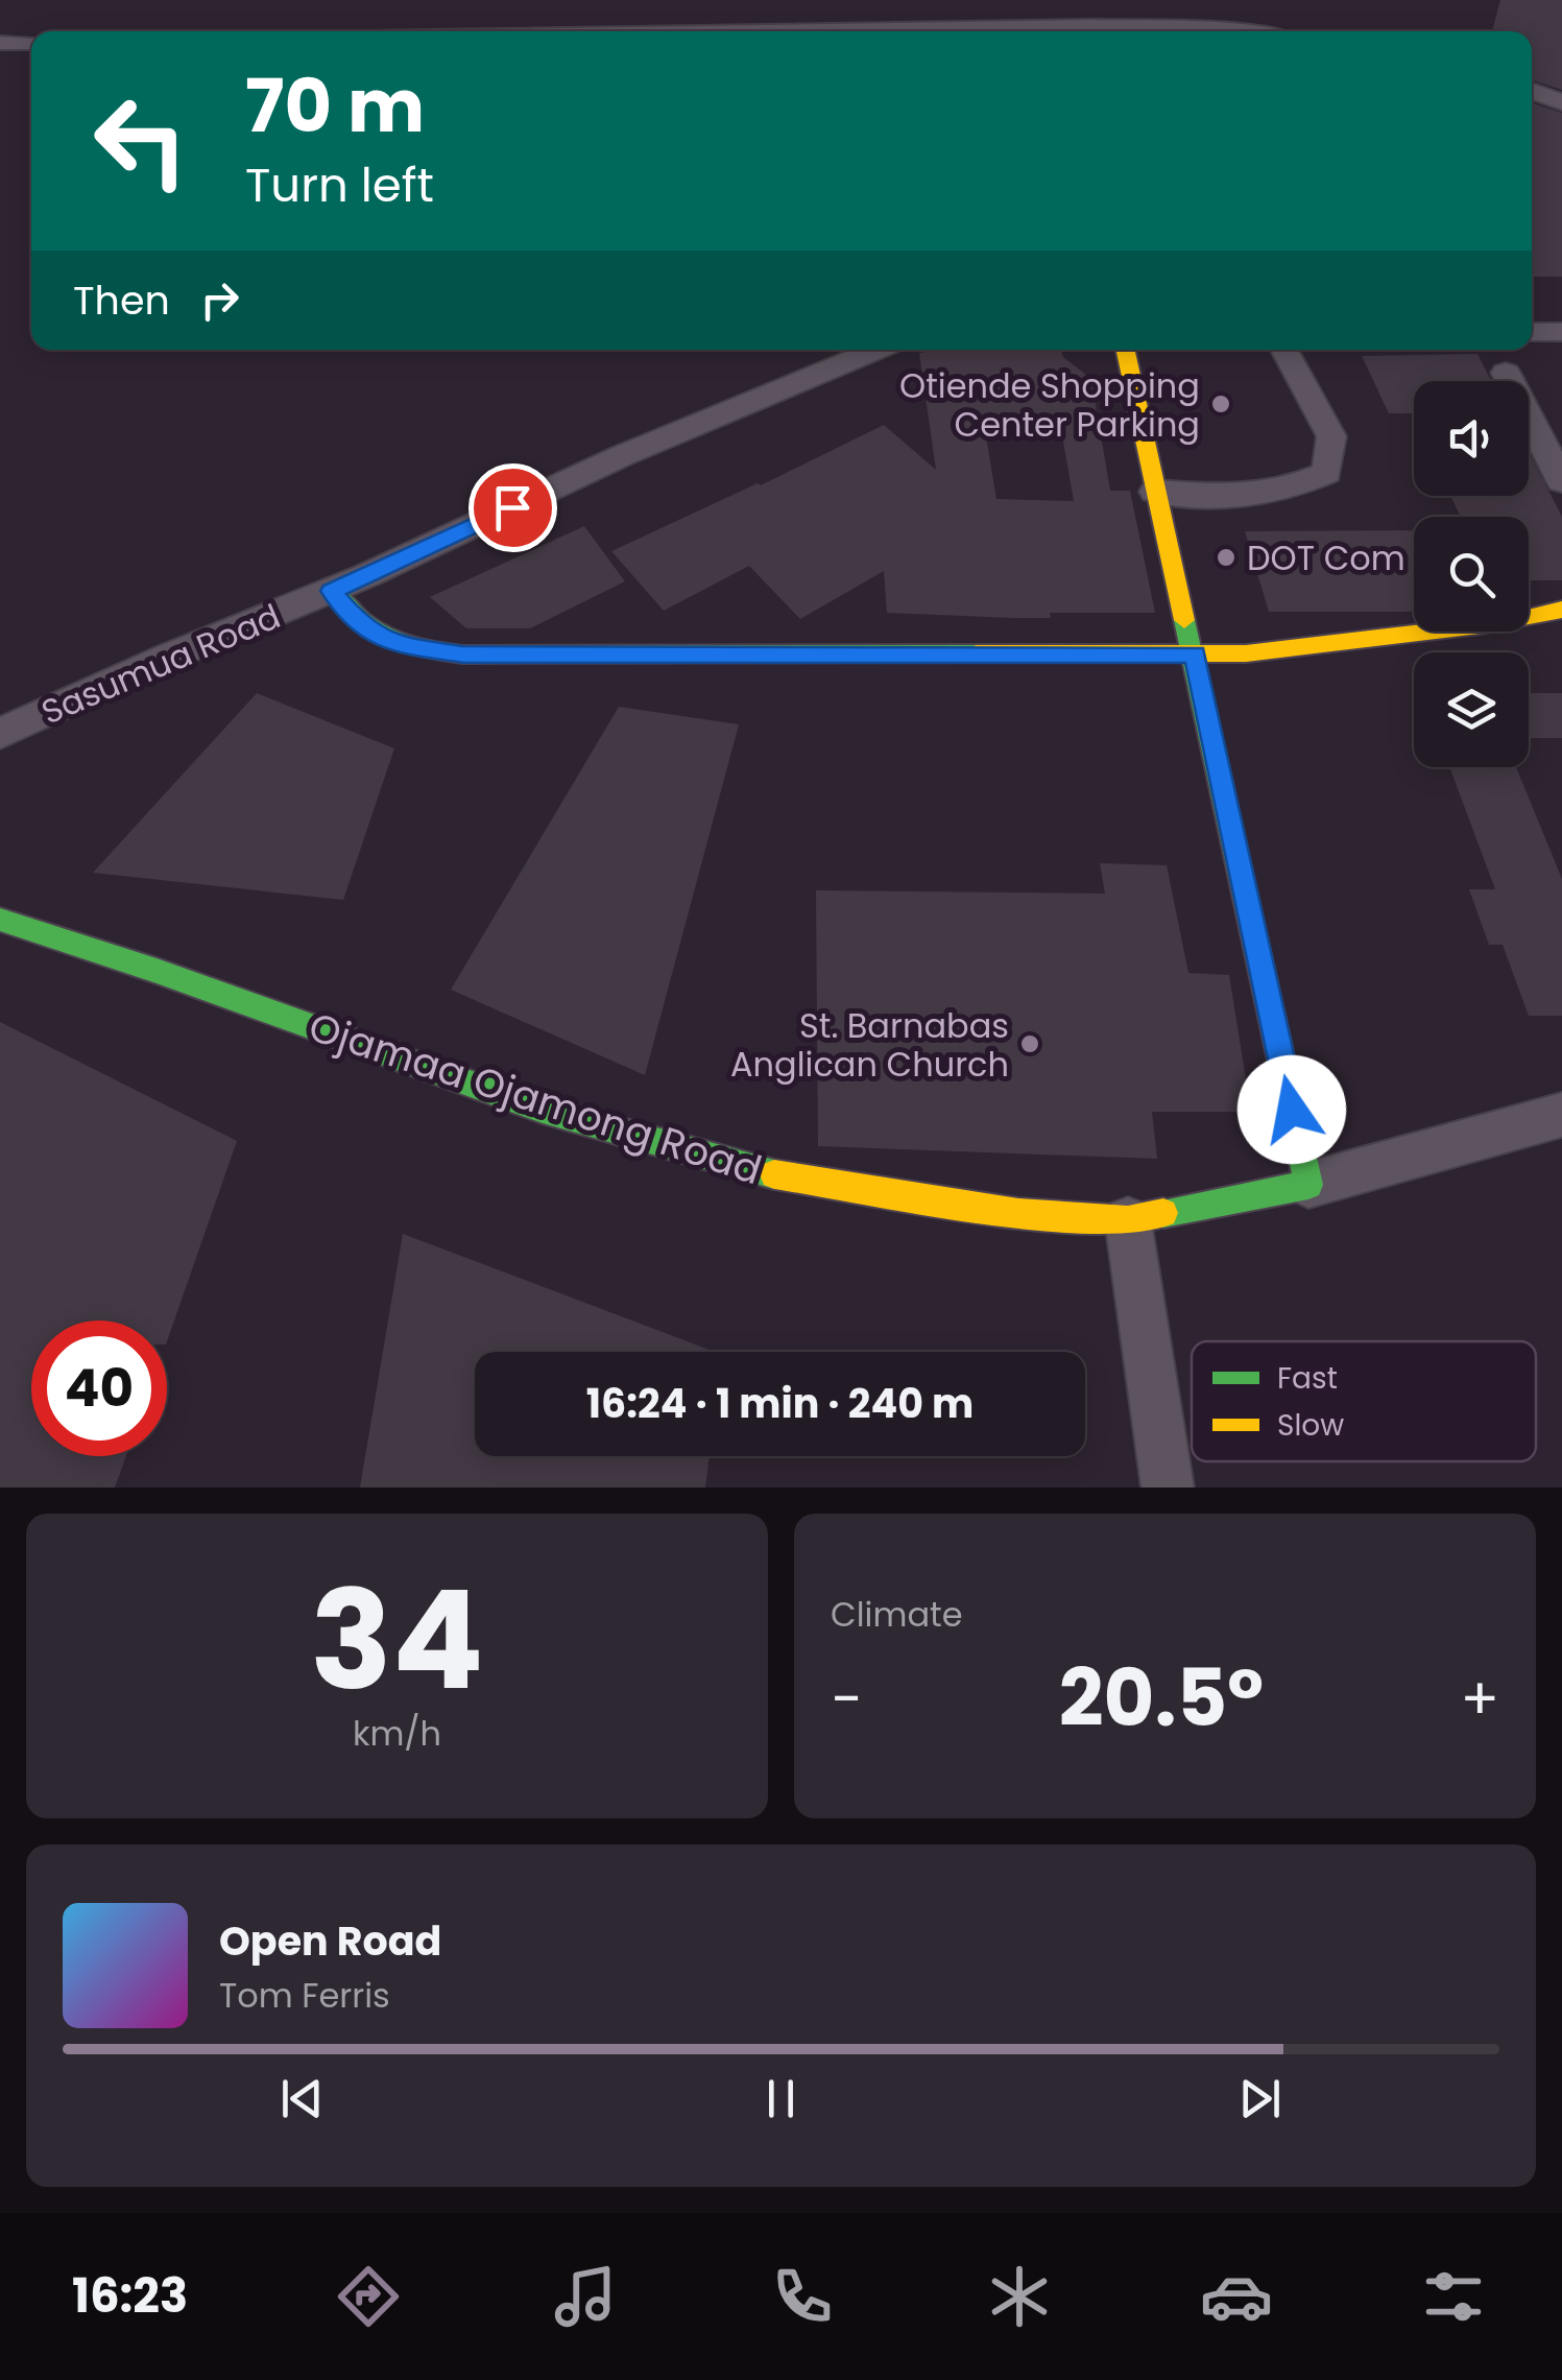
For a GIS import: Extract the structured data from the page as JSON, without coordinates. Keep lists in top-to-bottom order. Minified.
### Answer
{"streets":{"street":["Sasumua Road","Ojamaa Ojamong Road"]},"places":["Otiende Shopping Center Parking","DOT Com","St. Barnabas Anglican Church"],"legend":["Fast","Slow"],"page":{"turn":["70 m","Turn left"],"then":"Then","limit":"40","trip":"16:24 · 1 min · 240 m","tile":[["34","km/h"],"Climate"],"heat":["−","20.5°","+"],"song":["Open Road","Tom Ferris"],"tabs":"16:23"}}
